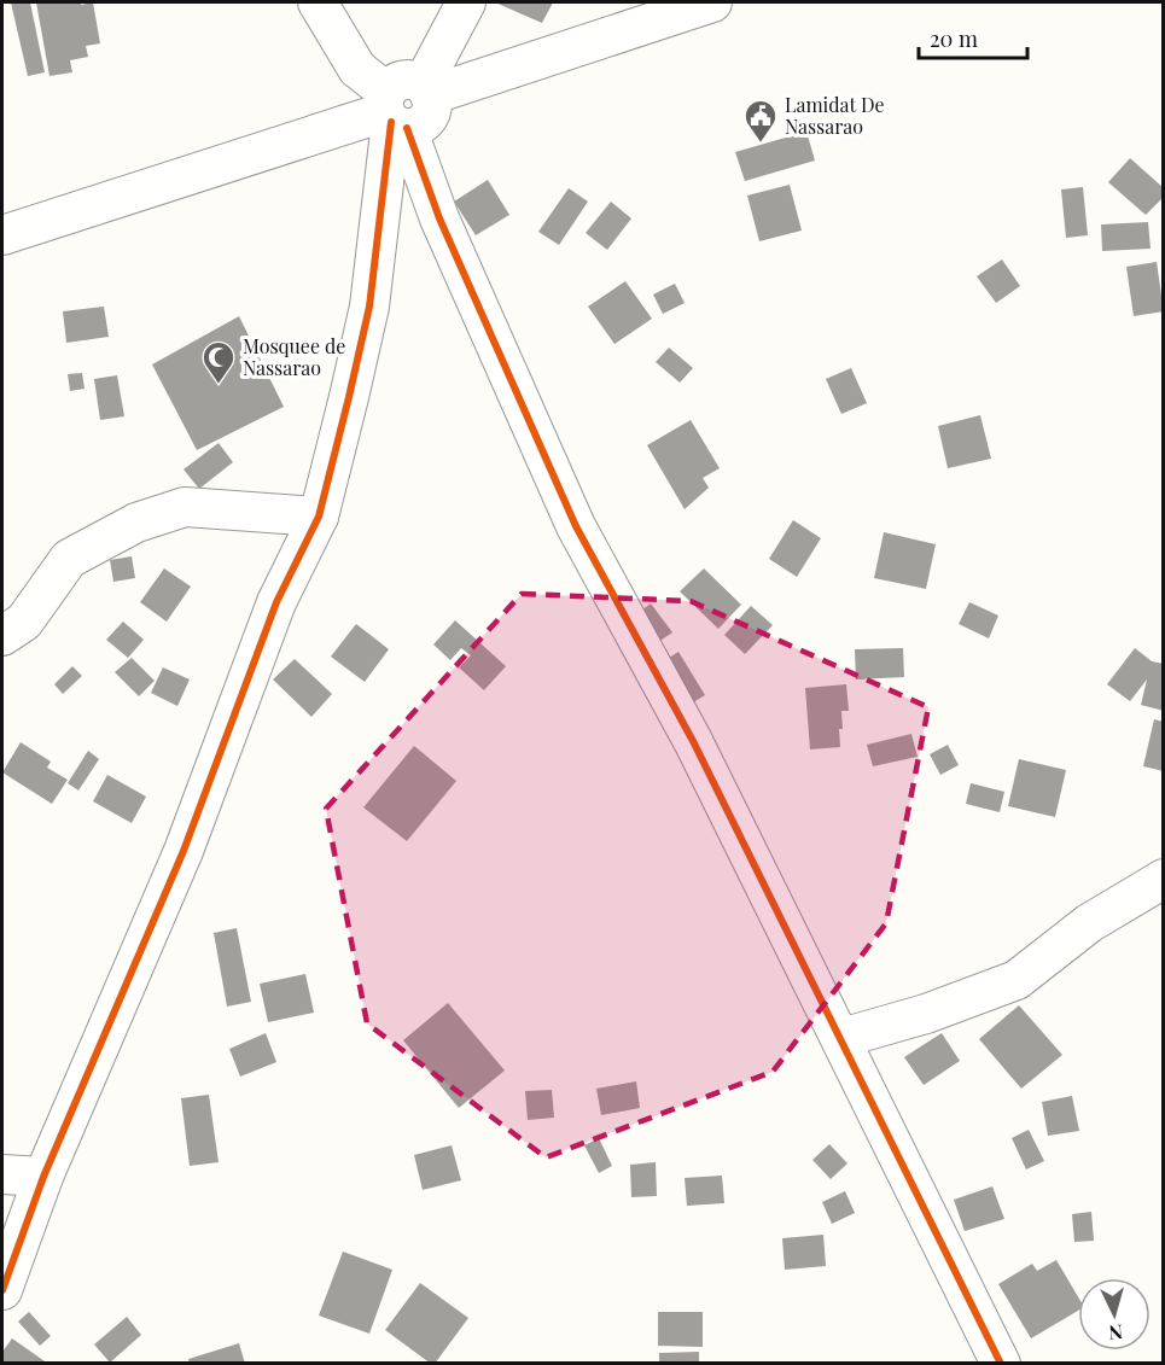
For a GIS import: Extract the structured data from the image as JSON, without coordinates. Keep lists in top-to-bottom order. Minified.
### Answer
{"places":{"public building":["Lamidat De Nassarao"],"mosque":["Mosquee de Nassarao"]},"scale_bar":"20 m","north":"bottom"}
